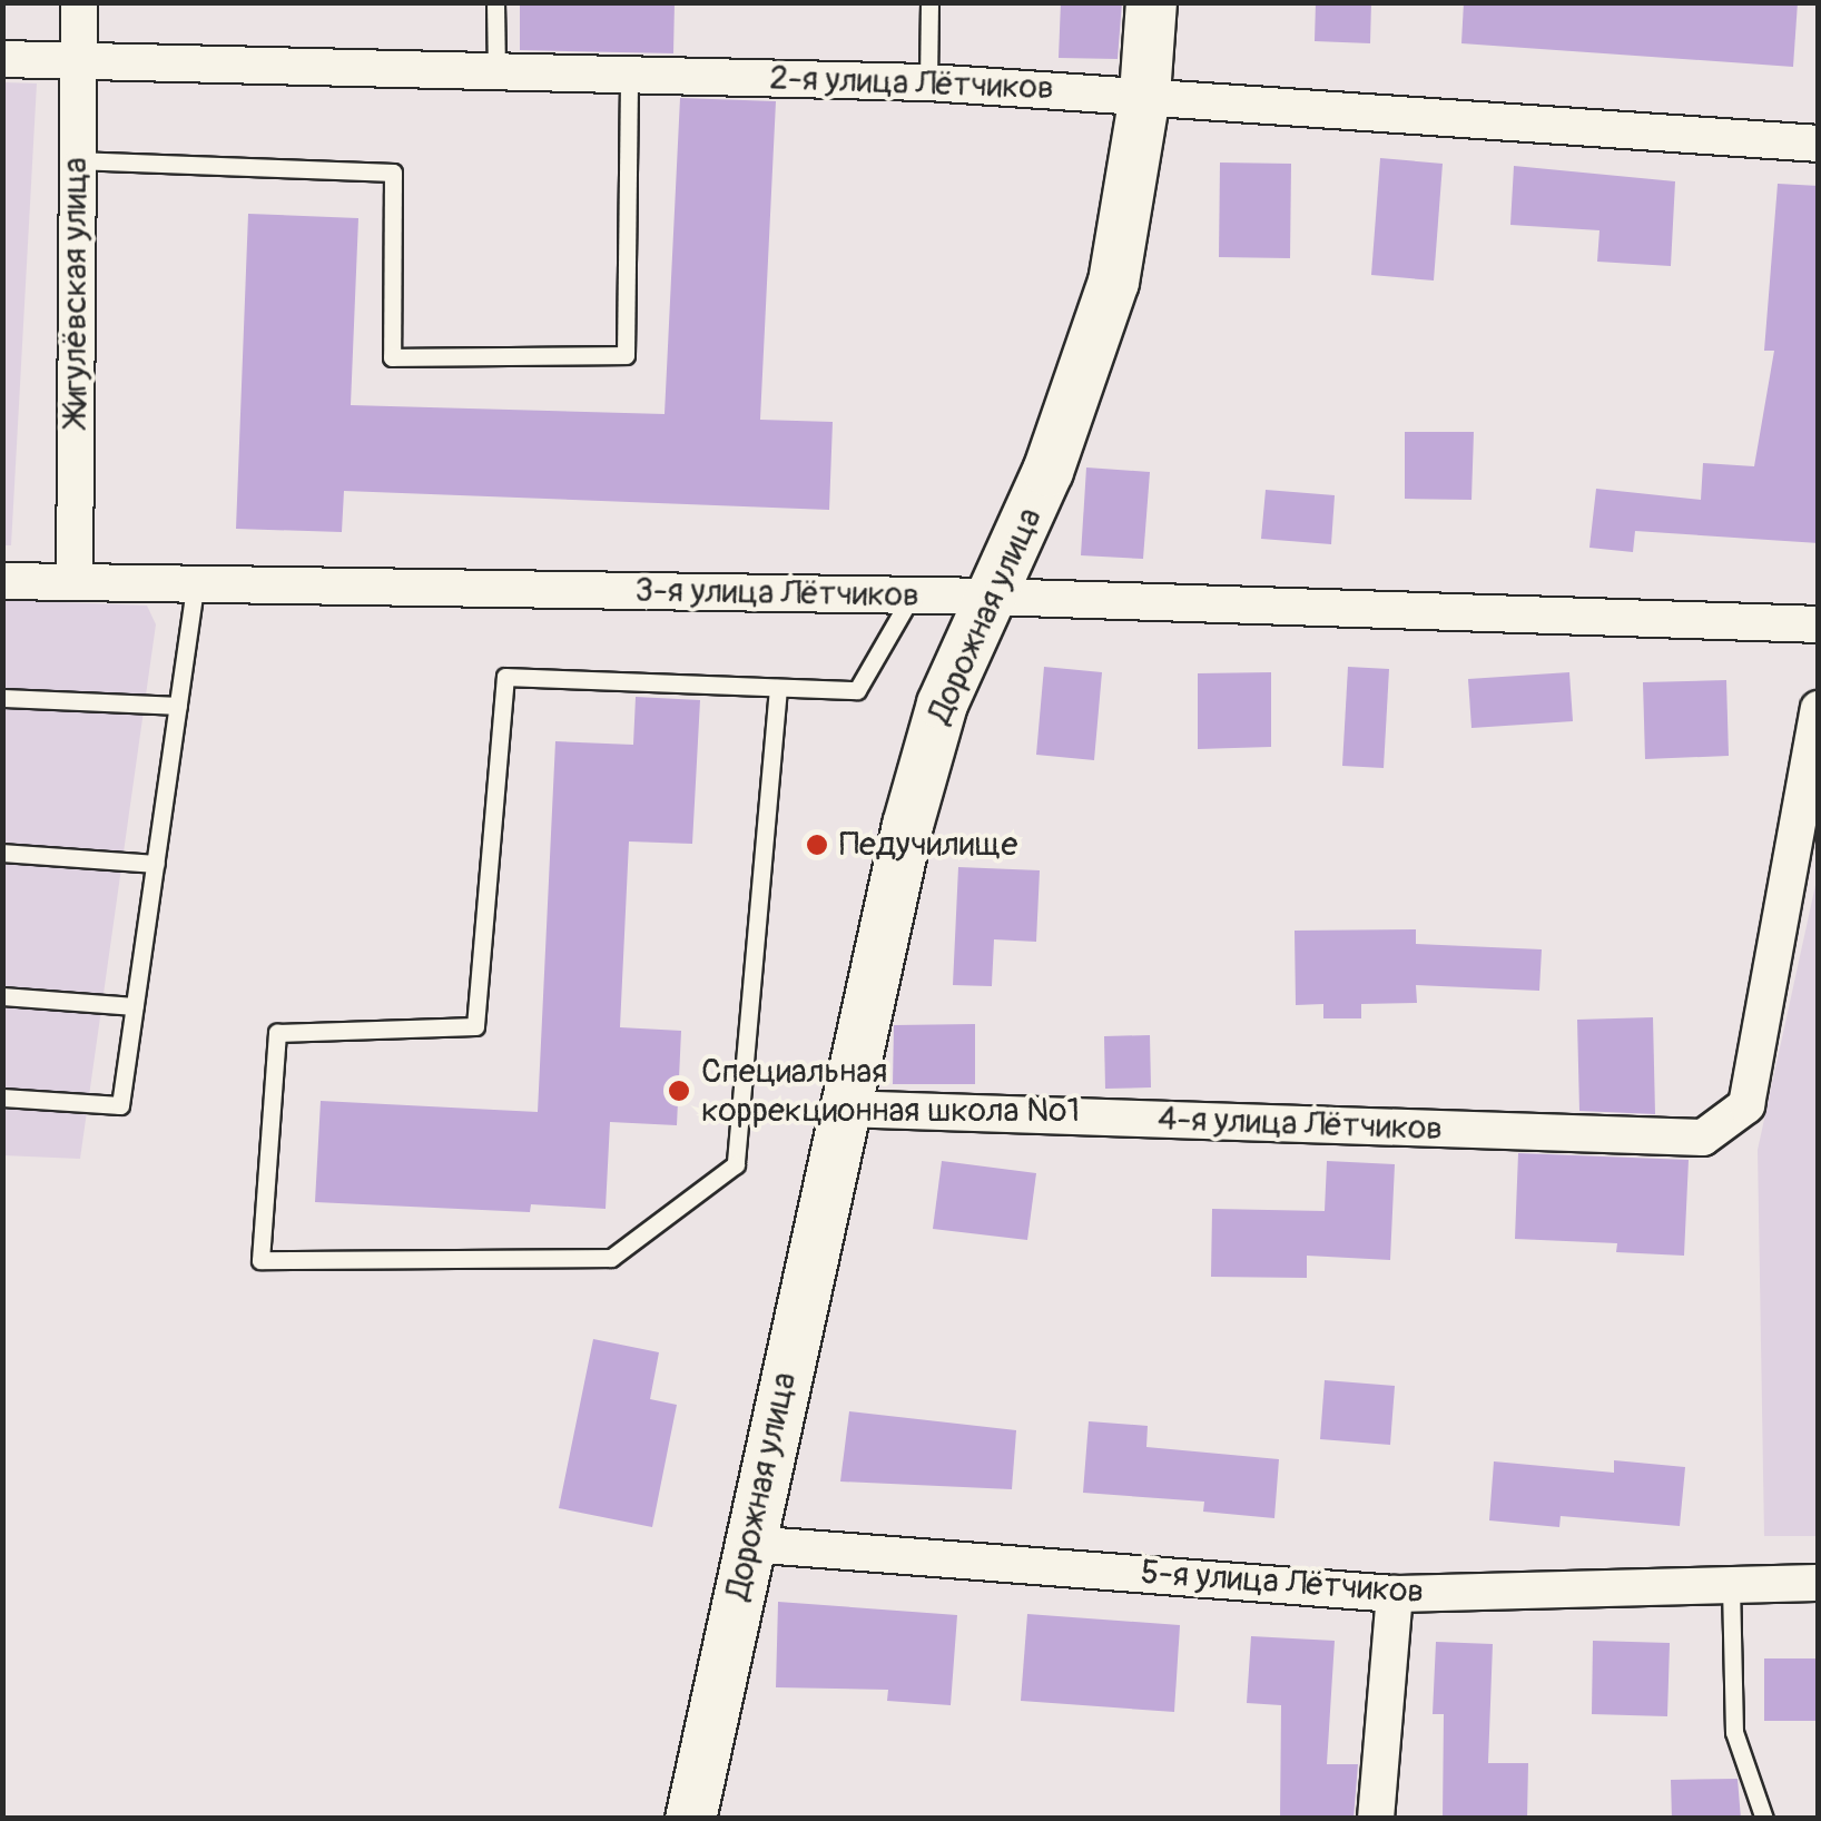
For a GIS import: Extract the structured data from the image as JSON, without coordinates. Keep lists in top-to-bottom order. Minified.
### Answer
{"streets":{"main road":["Дорожная улица"],"street":["2-я улица Лётчиков","Жигулёвская улица","3-я улица Лётчиков","4-я улица Лётчиков","5-я улица Лётчиков"]},"crossings":[["2-я улица Лётчиков","Жигулёвская улица"],["2-я улица Лётчиков","Дорожная улица"],["Жигулёвская улица","3-я улица Лётчиков"],["3-я улица Лётчиков","Дорожная улица"],["Дорожная улица","4-я улица Лётчиков"],["Дорожная улица","5-я улица Лётчиков"]],"places":["Педучилище","Специальная коррекционная школа №1"]}
